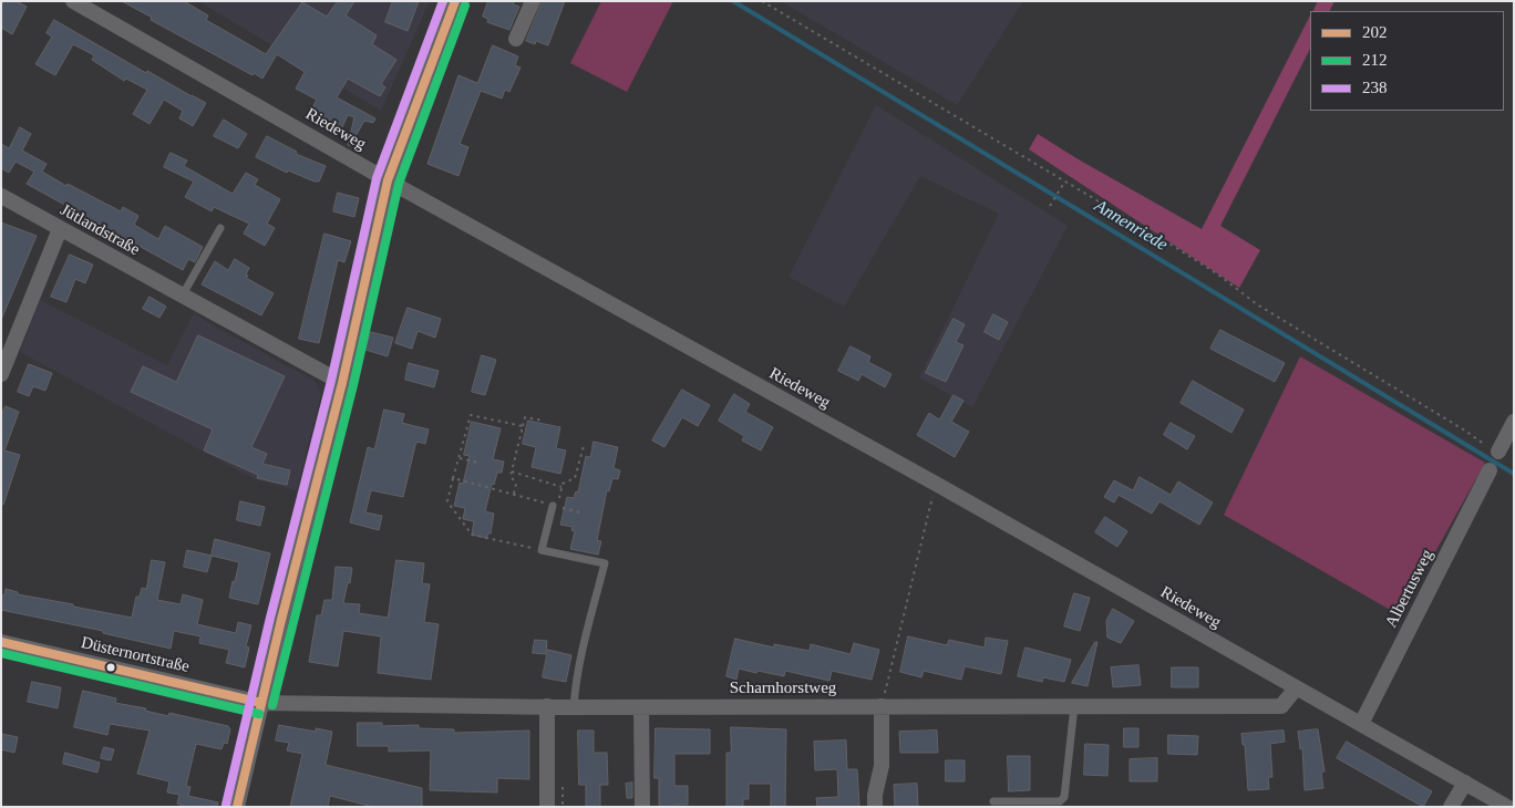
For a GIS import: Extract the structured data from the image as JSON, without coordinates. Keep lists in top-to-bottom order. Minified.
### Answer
{"streets":{"street":["Riedeweg","Jütlandstraße","Albertusweg","Düsternortstraße","Scharnhorstweg"]},"crossings":[["Riedeweg","Albertusweg"],["Riedeweg","Scharnhorstweg"],["Düsternortstraße","Scharnhorstweg"]],"water":["Annenriede"],"lines":["transit line 202","transit line 238","transit line 212"],"legend":["202","212","238"]}
